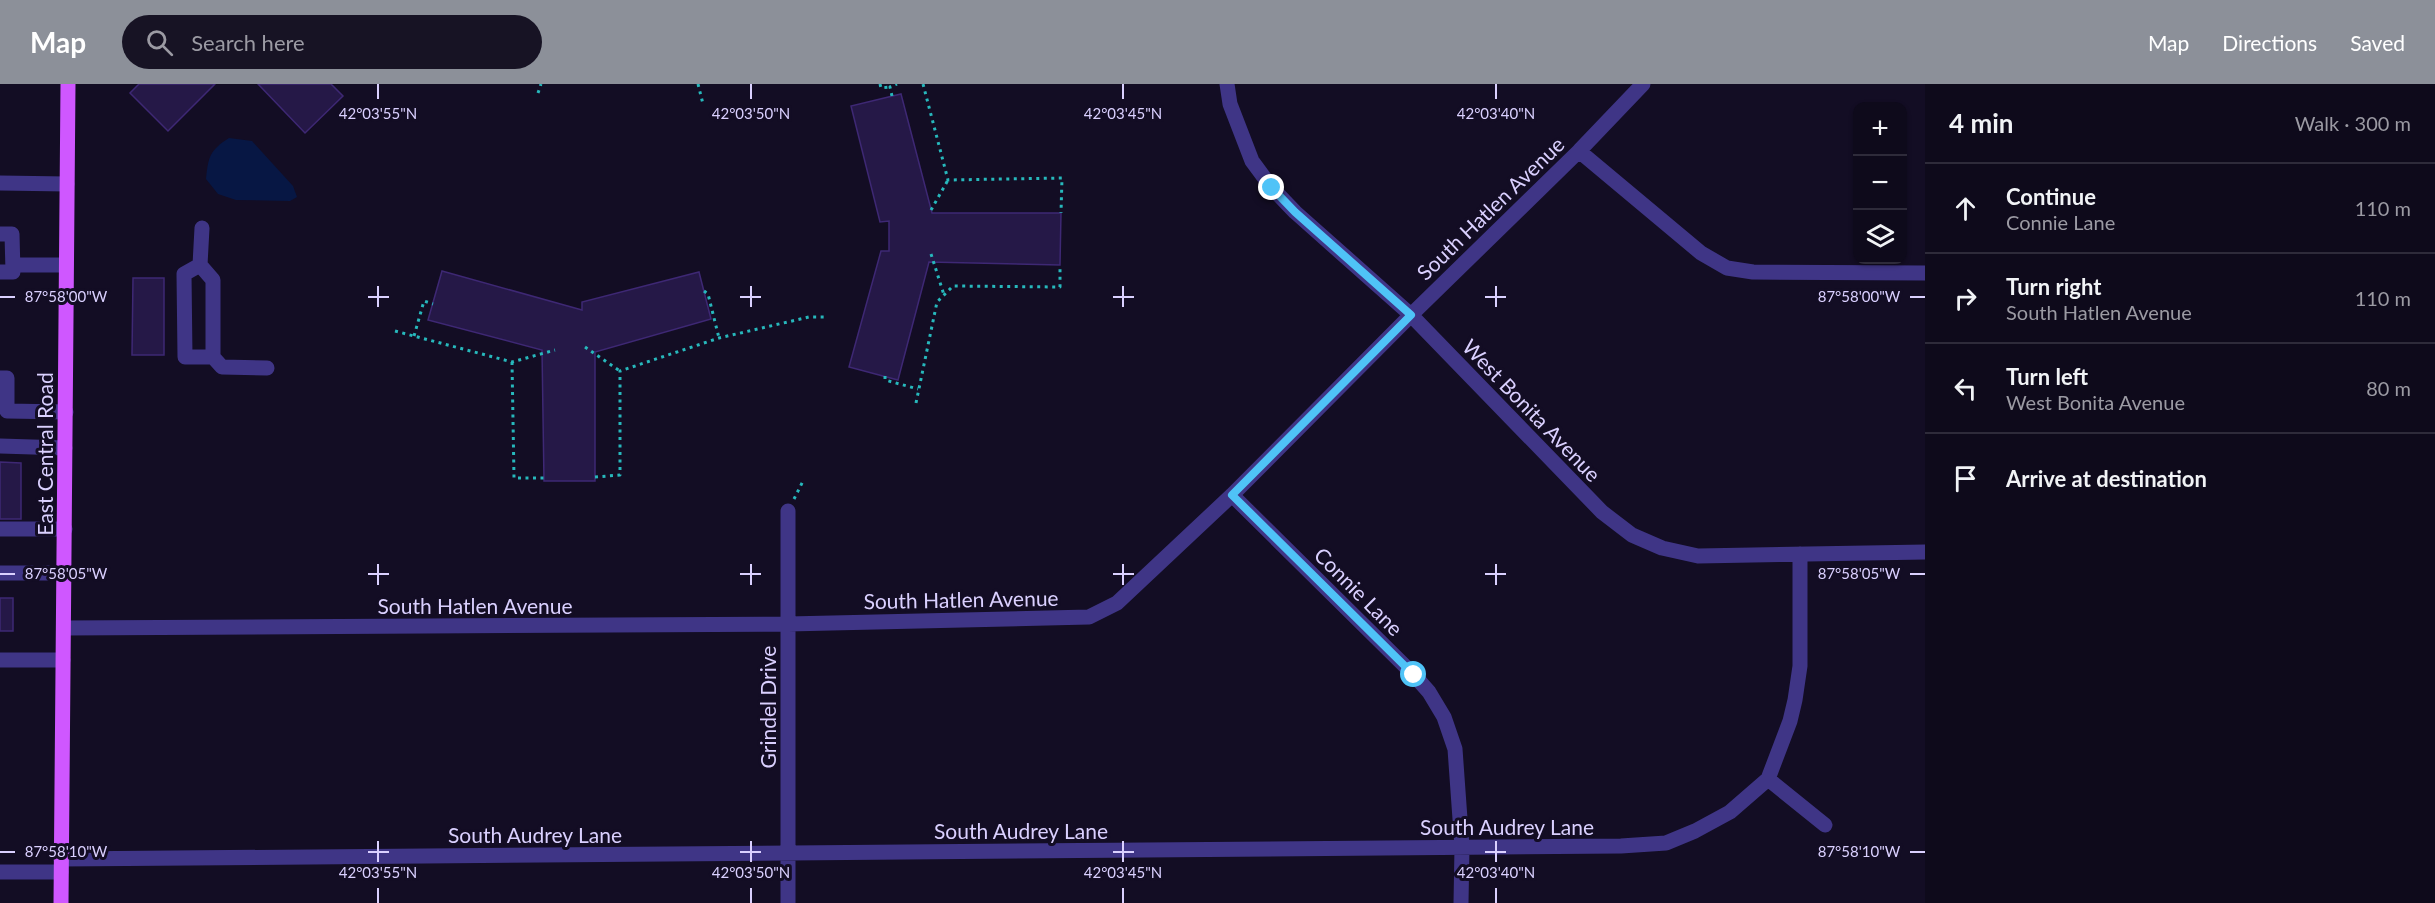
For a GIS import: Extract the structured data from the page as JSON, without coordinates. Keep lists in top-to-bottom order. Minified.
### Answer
{"streets":{"main road":["East Central Road"],"street":["South Hatlen Avenue","West Bonita Avenue","Connie Lane","Grindel Drive","South Audrey Lane"]},"crossings":[["South Hatlen Avenue","West Bonita Avenue"],["South Hatlen Avenue","East Central Road"],["South Hatlen Avenue","Connie Lane"],["South Hatlen Avenue","Grindel Drive"],["West Bonita Avenue","South Audrey Lane"],["East Central Road","South Audrey Lane"],["Connie Lane","South Audrey Lane"],["Grindel Drive","South Audrey Lane"]],"page":{"header":"Map","search":"Search here","nav":["Map","Directions","Saved"],"heading":["4 min","Walk · 300 m"],"map_buttons":["+","−"],"list":[["Continue","Connie Lane","110 m"],["Turn right","South Hatlen Avenue","110 m"],["Turn left","West Bonita Avenue","80 m"],"Arrive at destination"]},"coordinates":["42°03'55\"N","42°03'50\"N","42°03'45\"N","42°03'40\"N","87°58'00\"W","87°58'05\"W","87°58'10\"W"]}
